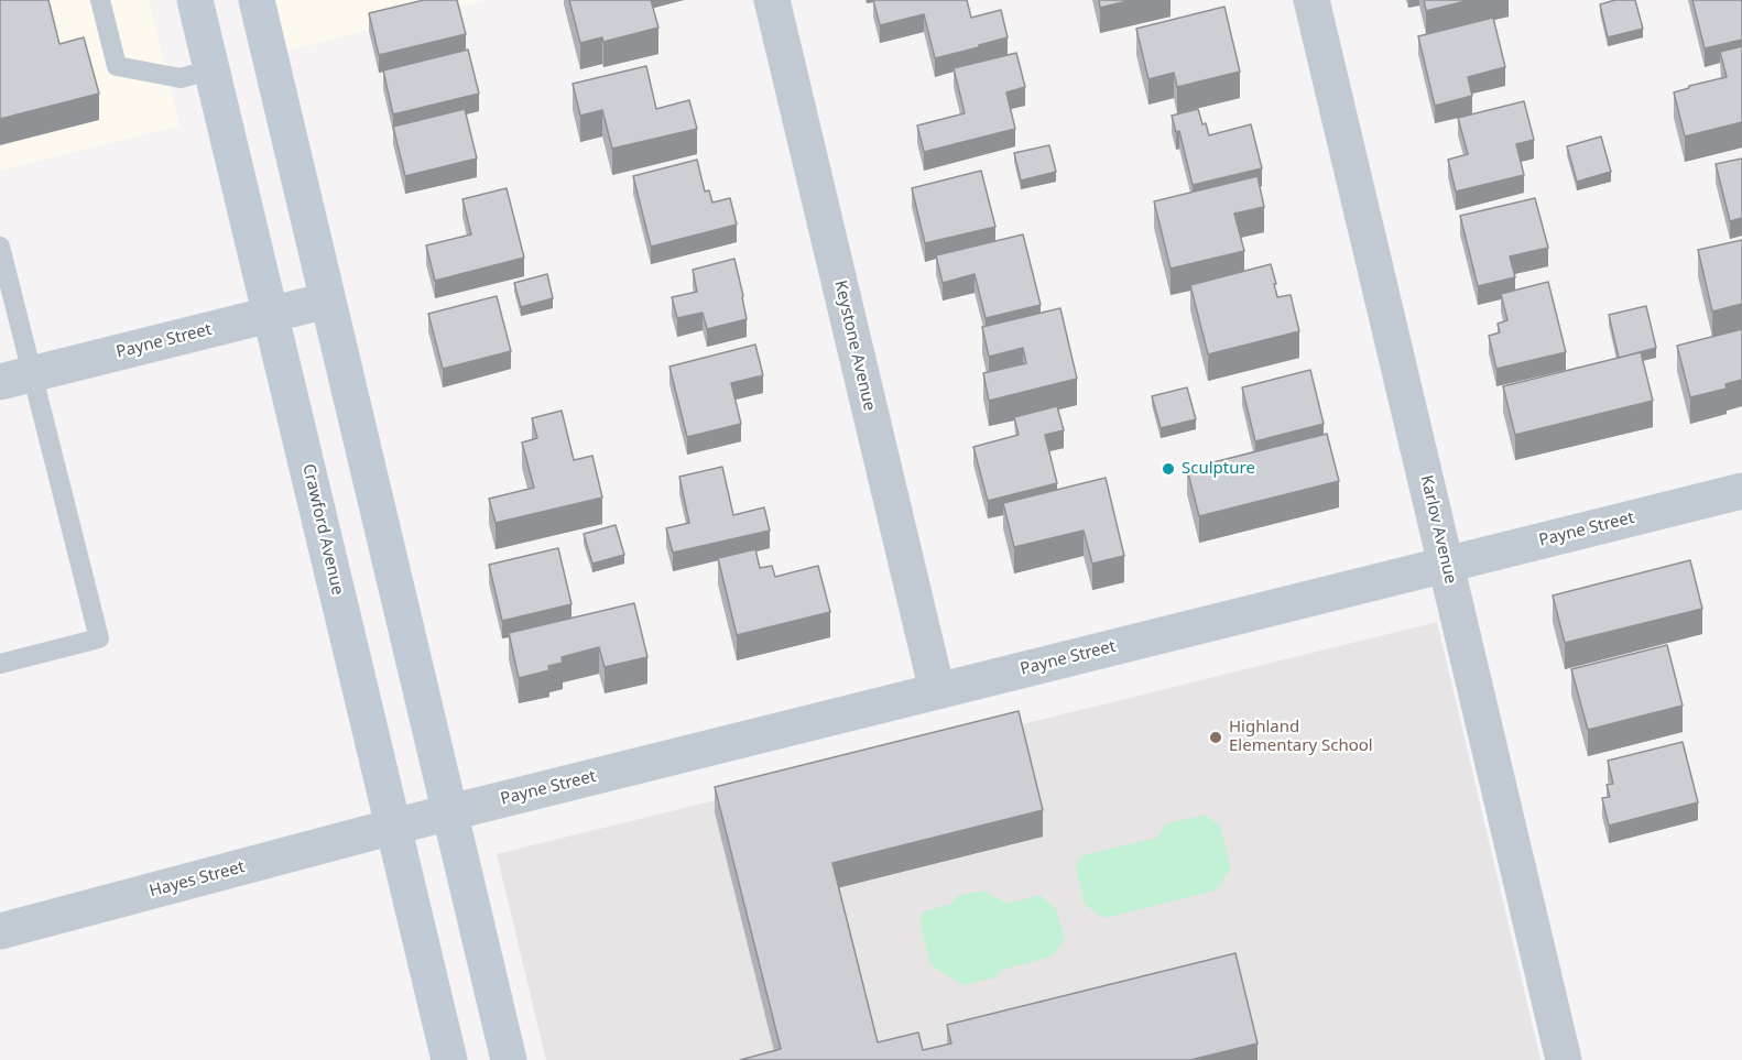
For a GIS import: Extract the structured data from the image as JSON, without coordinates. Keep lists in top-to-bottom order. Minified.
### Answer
{"streets":{"main road":["Crawford Avenue"],"street":["Payne Street","Keystone Avenue","Karlov Avenue","Hayes Street"]},"crossings":[["Payne Street","Keystone Avenue"],["Payne Street","Crawford Avenue"],["Payne Street","Karlov Avenue"],["Payne Street","Hayes Street"],["Crawford Avenue","Hayes Street"]],"places":["Sculpture","Highland Elementary School"]}
